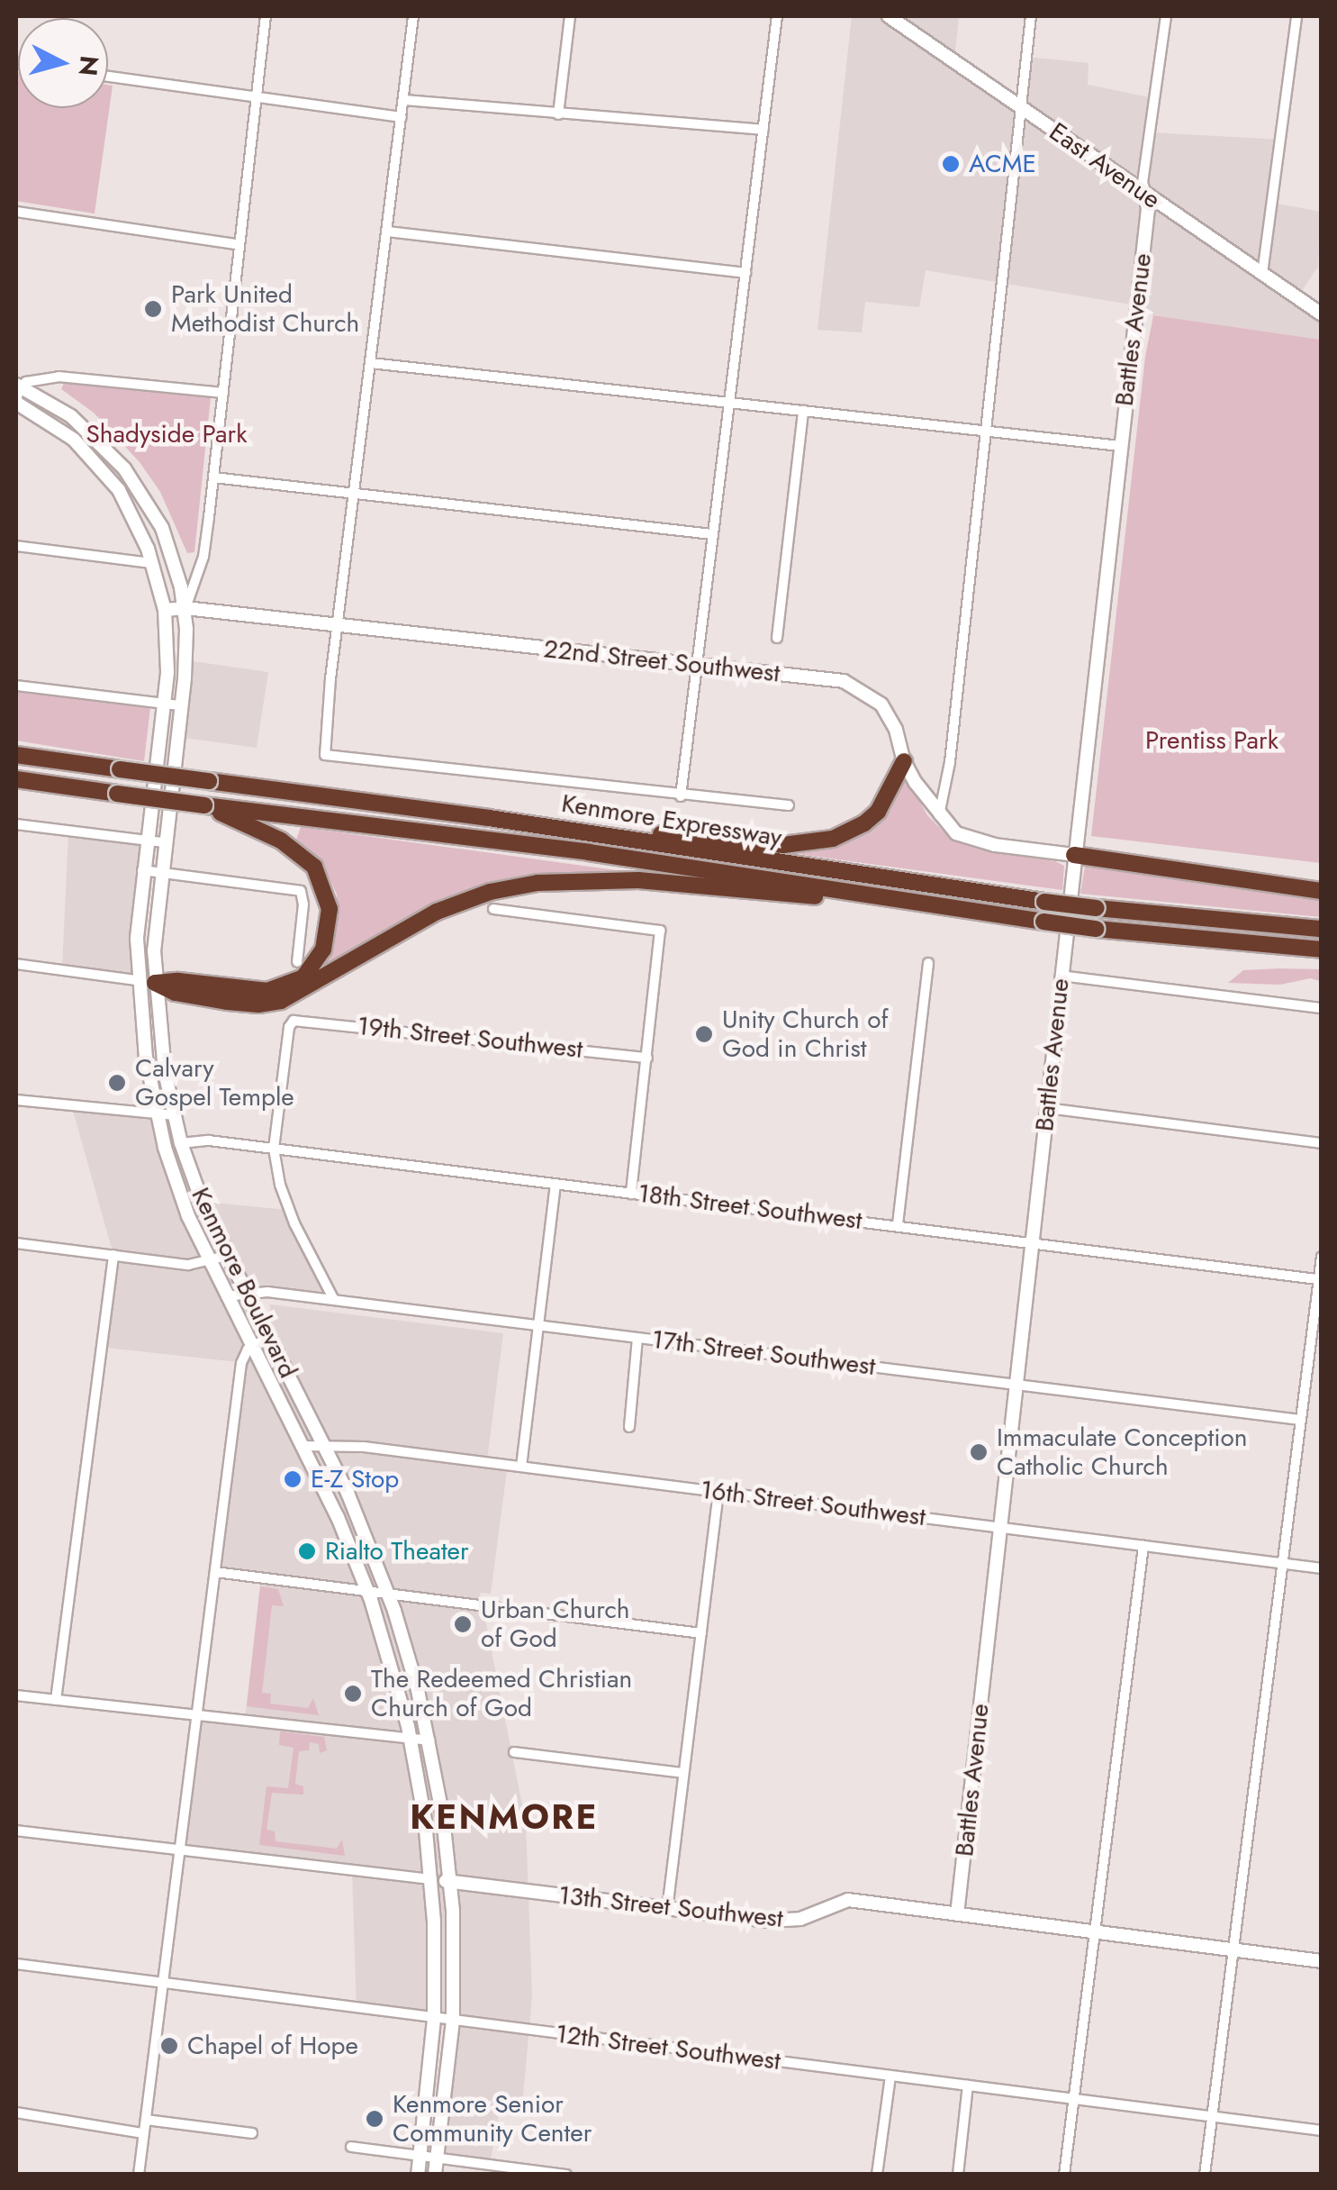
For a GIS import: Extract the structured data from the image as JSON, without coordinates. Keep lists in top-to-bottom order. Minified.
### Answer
{"streets":{"highway":["Kenmore Expressway"],"main road":["East Avenue","Battles Avenue","22nd Street Southwest","Kenmore Boulevard","13th Street Southwest"],"street":["19th Street Southwest","18th Street Southwest","17th Street Southwest","16th Street Southwest","12th Street Southwest"]},"crossings":[["East Avenue","Battles Avenue"],["Battles Avenue","22nd Street Southwest"],["Battles Avenue","18th Street Southwest"],["Battles Avenue","17th Street Southwest"],["Battles Avenue","16th Street Southwest"],["Battles Avenue","13th Street Southwest"],["22nd Street Southwest","Kenmore Boulevard"],["19th Street Southwest","18th Street Southwest"],["18th Street Southwest","Kenmore Boulevard"],["Kenmore Boulevard","17th Street Southwest"],["Kenmore Boulevard","16th Street Southwest"],["Kenmore Boulevard","13th Street Southwest"],["Kenmore Boulevard","12th Street Southwest"]],"districts":["KENMORE"],"parks":["Shadyside Park","Prentiss Park"],"places":["ACME","Park United Methodist Church","Unity Church of God in Christ","Calvary Gospel Temple","Immaculate Conception Catholic Church","E-Z Stop","Rialto Theater","Urban Church of God","The Redeemed Christian Church of God","Chapel of Hope","Kenmore Senior Community Center"],"north":"right"}
